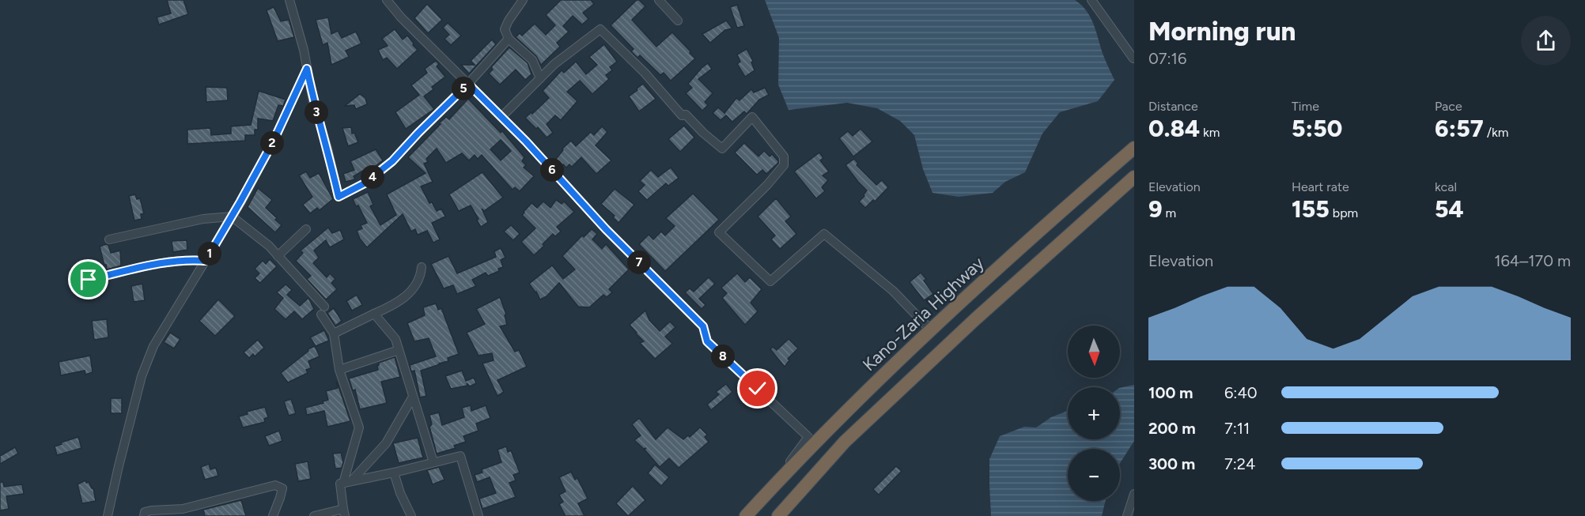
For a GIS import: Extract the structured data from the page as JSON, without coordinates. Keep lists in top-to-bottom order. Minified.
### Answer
{"streets":{"highway":["Kano-Zaria Highway"]},"north":"bottom","page":{"heading":["Morning run","07:16"],"pins":["5","3","2","6","4","1","7","8"],"stats":[["Distance","0.84 km"],["Time","5:50"],["Pace","6:57 /km"],["Elevation","9 m"],["Heart rate","155 bpm"],["kcal","54"]],"chart":["Elevation","164–170 m"],"map_buttons":["+","−"],"list":[{"name":"100 m","note":"6:40"},{"name":"200 m","note":"7:11"},{"name":"300 m","note":"7:24"}]}}
